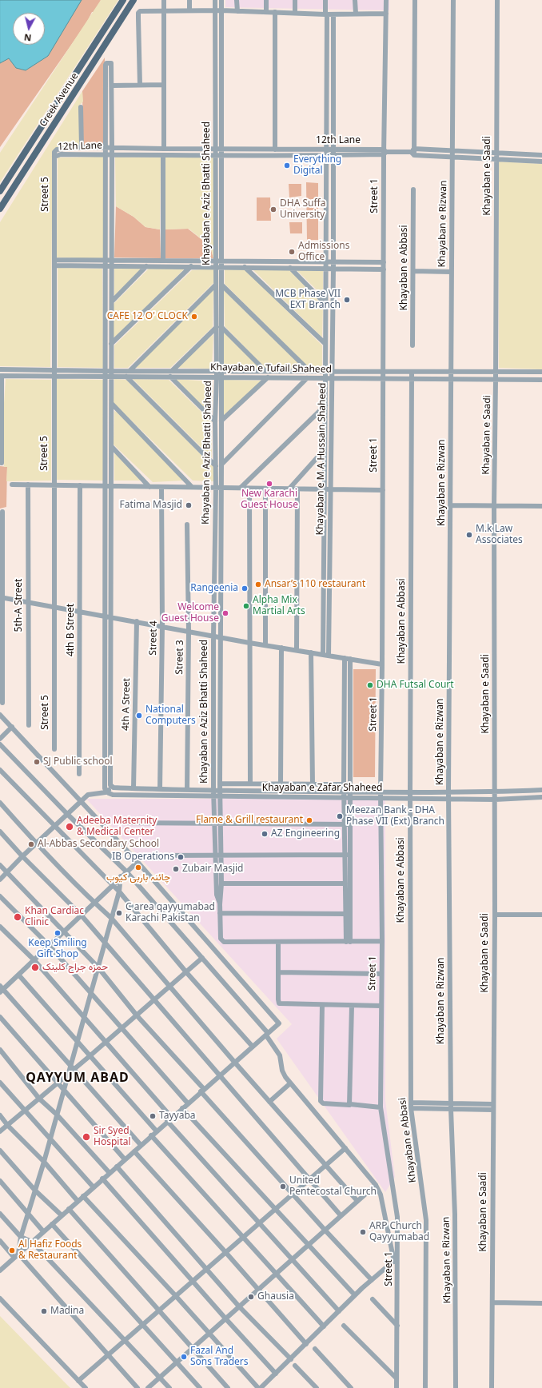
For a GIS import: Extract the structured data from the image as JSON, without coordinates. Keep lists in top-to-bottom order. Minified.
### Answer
{"streets":{"main road":["Creek Avenue"],"street":["12th Lane","Khayaban e Saadi","Khayaban e Aziz Bhatti Shaheed","Street 5","Street 1","Khayaban e Rizwan","Khayaban e Abbasi","Khayaban e Tufail Shaheed","Khayaban e M A Hussain Shaheed","5th-A Street","4th B Street","Street 4","Street 3","4th A Street","Khayaban e Zafar Shaheed"]},"crossings":[["12th Lane","Khayaban e Saadi"],["12th Lane","Khayaban e Aziz Bhatti Shaheed"],["12th Lane","Street 5"],["12th Lane","Street 1"],["12th Lane","Khayaban e Rizwan"],["12th Lane","Khayaban e M A Hussain Shaheed"],["Khayaban e Saadi","Khayaban e Tufail Shaheed"],["Khayaban e Saadi","Khayaban e Zafar Shaheed"],["Khayaban e Aziz Bhatti Shaheed","Khayaban e Tufail Shaheed"],["Khayaban e Aziz Bhatti Shaheed","Khayaban e Zafar Shaheed"],["Street 5","Khayaban e Tufail Shaheed"],["Street 1","Khayaban e Tufail Shaheed"],["Street 1","Khayaban e Zafar Shaheed"],["Khayaban e Rizwan","Khayaban e Tufail Shaheed"],["Khayaban e Rizwan","Khayaban e Zafar Shaheed"],["Khayaban e Abbasi","Khayaban e Tufail Shaheed"],["Khayaban e Abbasi","Khayaban e Zafar Shaheed"],["Khayaban e Tufail Shaheed","Khayaban e M A Hussain Shaheed"]],"districts":["QAYYUM ABAD"],"places":["Everything Digital","DHA Suffa University","Admissions Office","MCB Phase VII EXT Branch","CAFE 12 O' CLOCK","New Karachi Guest House","Fatima Masjid","M.k Law Associates","Ansar’s 110 restaurant","Rangeenia","Alpha Mix Martial Arts","Welcome Guest House","DHA Futsal Court","National Computers","SJ Public school","Meezan Bank - DHA Phase VII (Ext) Branch","Flame & Grill restaurant","Adeeba Maternity & Medical Center","AZ Engineering","Al-Abbas Secondary School","IB Operations","چائنہ باربی کیوب","Zubair Masjid","C area qayyumabad Karachi Pakistan","Khan Cardiac Clinic","Keep Smiling Gift Shop","حمزہ جراح کلینک","Tayyaba","Sir Syed Hospital","United Pentecostal Church","ARP Church Qayyumabad","Al Hafiz Foods & Restaurant","Ghausia","Madina","Fazal And Sons Traders"],"north":"bottom"}
